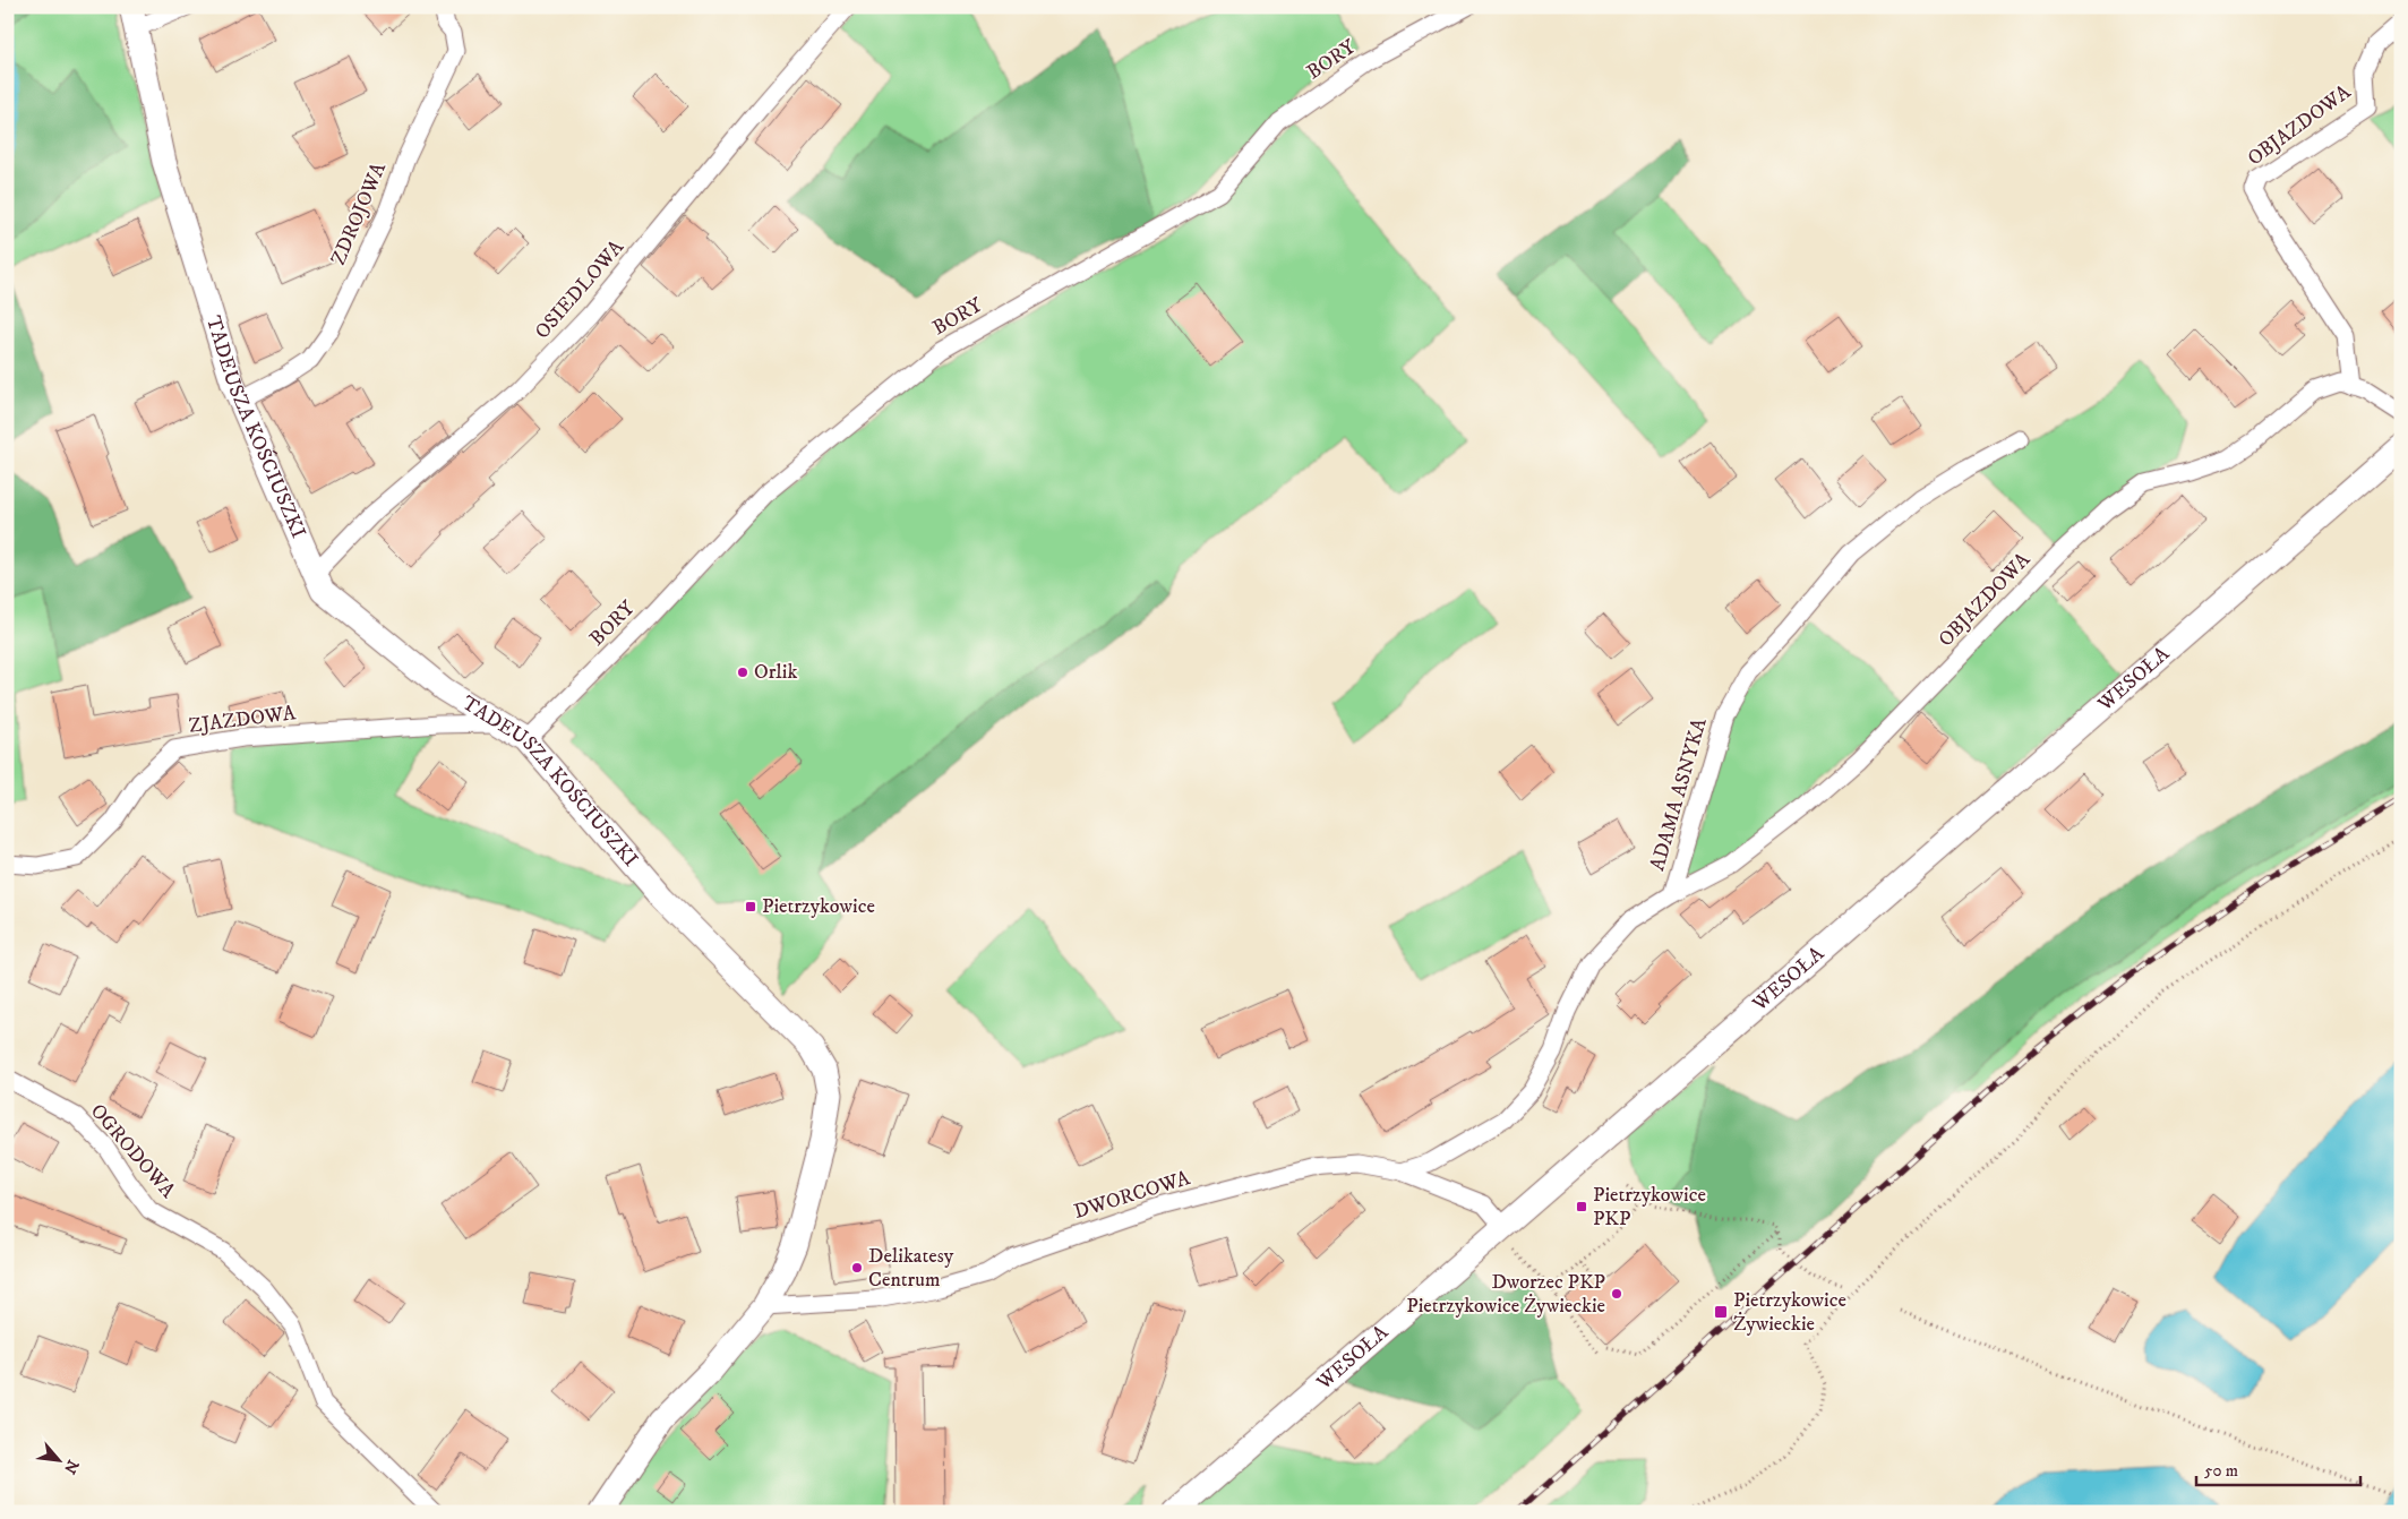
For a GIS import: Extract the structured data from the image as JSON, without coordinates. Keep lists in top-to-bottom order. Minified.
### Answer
{"streets":{"street":["BORY","OBJAZDOWA","ZDROJOWA","OSIEDLOWA","TADEUSZA KOŚCIUSZKI","WESOŁA","ZJAZDOWA","ADAMA ASNYKA","OGRODOWA","DWORCOWA"]},"crossings":[["BORY","TADEUSZA KOŚCIUSZKI"],["OBJAZDOWA","ADAMA ASNYKA"],["ZDROJOWA","TADEUSZA KOŚCIUSZKI"],["OSIEDLOWA","TADEUSZA KOŚCIUSZKI"],["TADEUSZA KOŚCIUSZKI","ZJAZDOWA"],["TADEUSZA KOŚCIUSZKI","DWORCOWA"],["WESOŁA","DWORCOWA"],["ADAMA ASNYKA","DWORCOWA"]],"places":{"other":["Orlik","Delikatesy Centrum","Dworzec PKP Pietrzykowice Żywieckie"],"transit":["Pietrzykowice","Pietrzykowice PKP","Pietrzykowice Żywieckie"]},"scale_bar":"50 m","north":"bottom right"}
